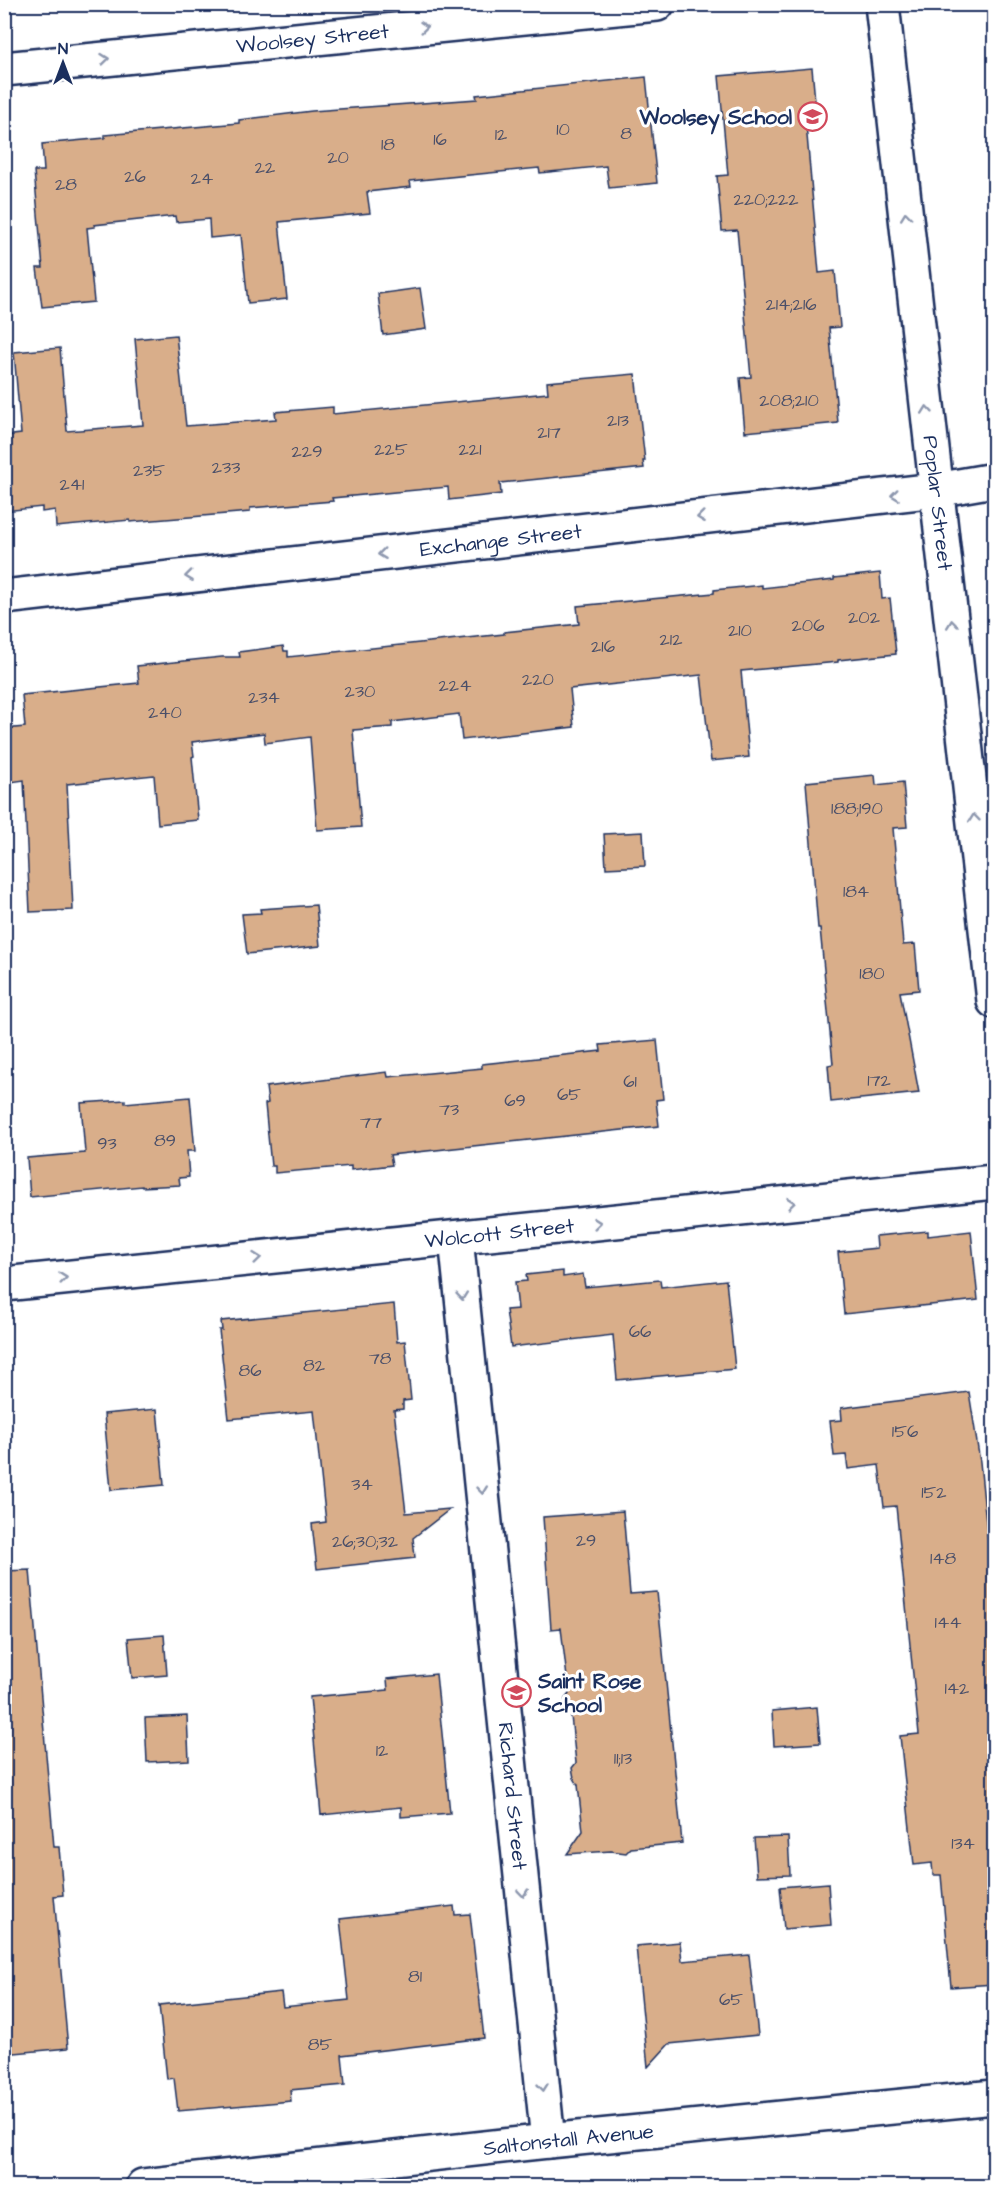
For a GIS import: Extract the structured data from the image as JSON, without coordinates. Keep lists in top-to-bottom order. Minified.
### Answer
{"streets":{"street":["Woolsey Street","Poplar Street","Exchange Street","Wolcott Street","Richard Street","Saltonstall Avenue"]},"crossings":[["Poplar Street","Exchange Street"],["Wolcott Street","Richard Street"],["Richard Street","Saltonstall Avenue"]],"one_way":["Woolsey Street","Poplar Street","Exchange Street","Wolcott Street","Richard Street"],"places":{"school or university":["Woolsey School","Saint Rose School"]},"house_numbers":["10","8","12","16","18","20","22","26","24","28","220;222","214;216","208;210","213","217","225","221","229","233","235","241","202","206","210","212","216","220","224","230","234","240","188;190","184","180","172","61","65","69","73","77","89","93","66","78","82","86","156","34","152","29","26;30;32","148","144","142","12","11;13","134","81","65","85"],"north":"top"}
